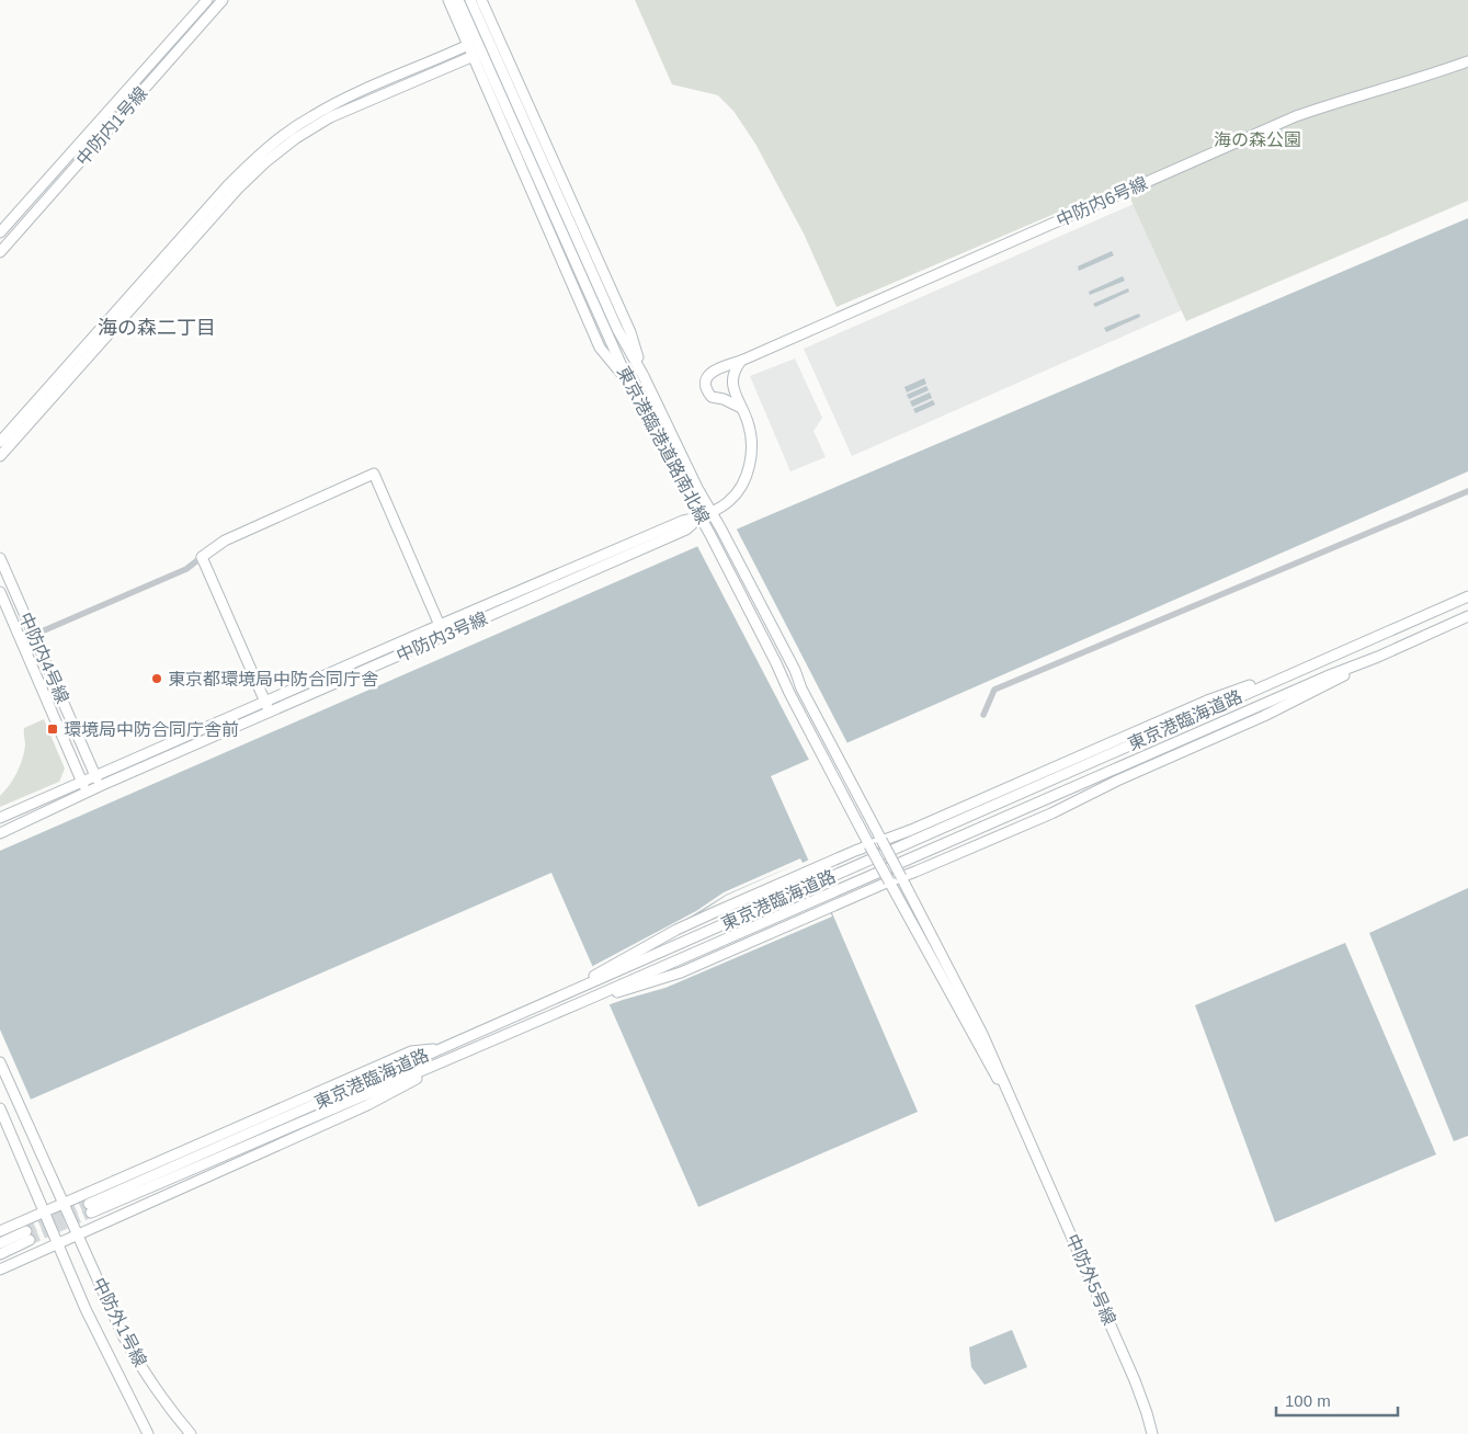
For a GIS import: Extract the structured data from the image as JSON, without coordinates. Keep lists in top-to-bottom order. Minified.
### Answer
{"streets":{"street":["中防内1号線","中防内6号線","東京港臨港道路南北線","中防内3号線","中防内4号線","東京港臨海道路","中防外5号線","中防外1号線"]},"crossings":[["東京港臨港道路南北線","中防内3号線"],["東京港臨港道路南北線","中防外5号線"],["中防内3号線","中防内4号線"]],"districts":["海の森二丁目"],"parks":["海の森公園"],"places":{"other":["東京都環境局中防合同庁舎"],"transit":["環境局中防合同庁舎前"]},"scale_bar":"100 m"}
